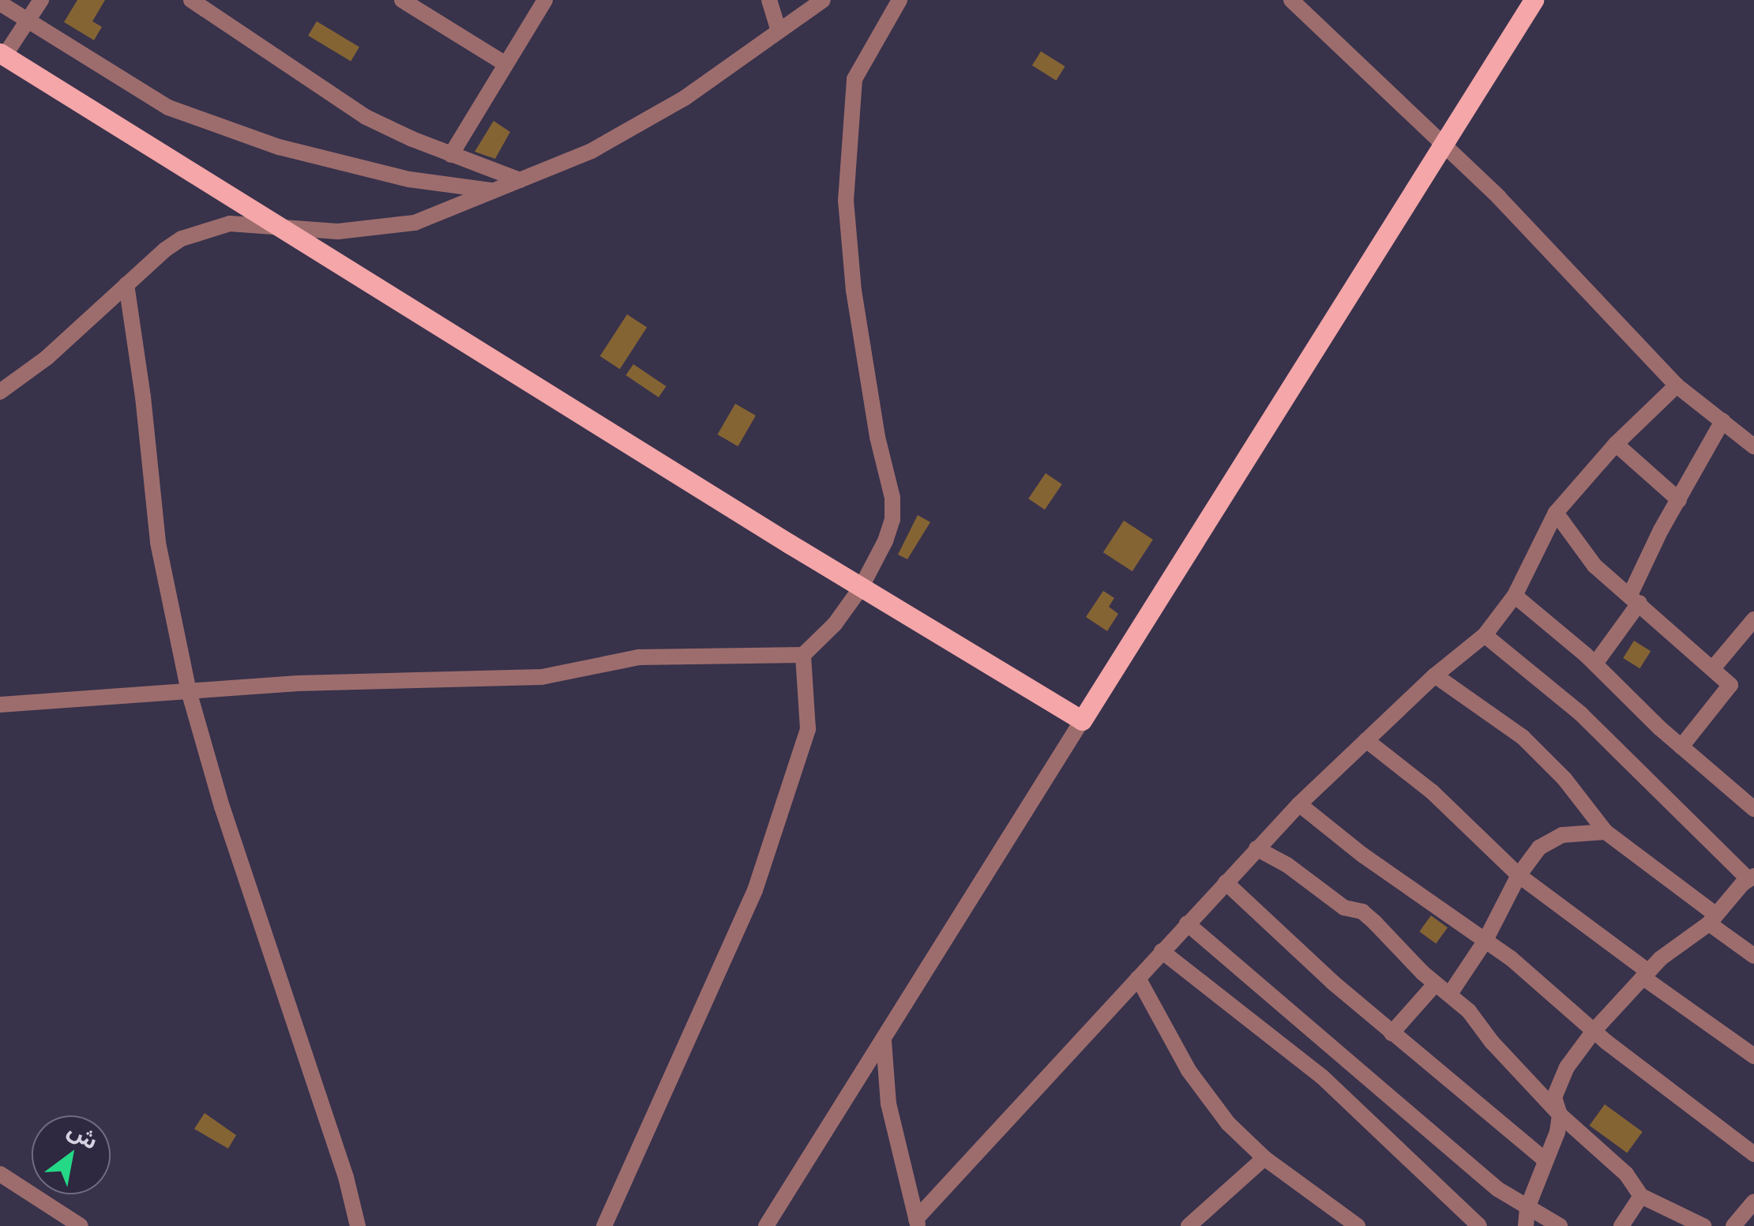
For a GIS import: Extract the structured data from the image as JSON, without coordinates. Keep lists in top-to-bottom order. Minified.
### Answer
{"north":"top right"}
